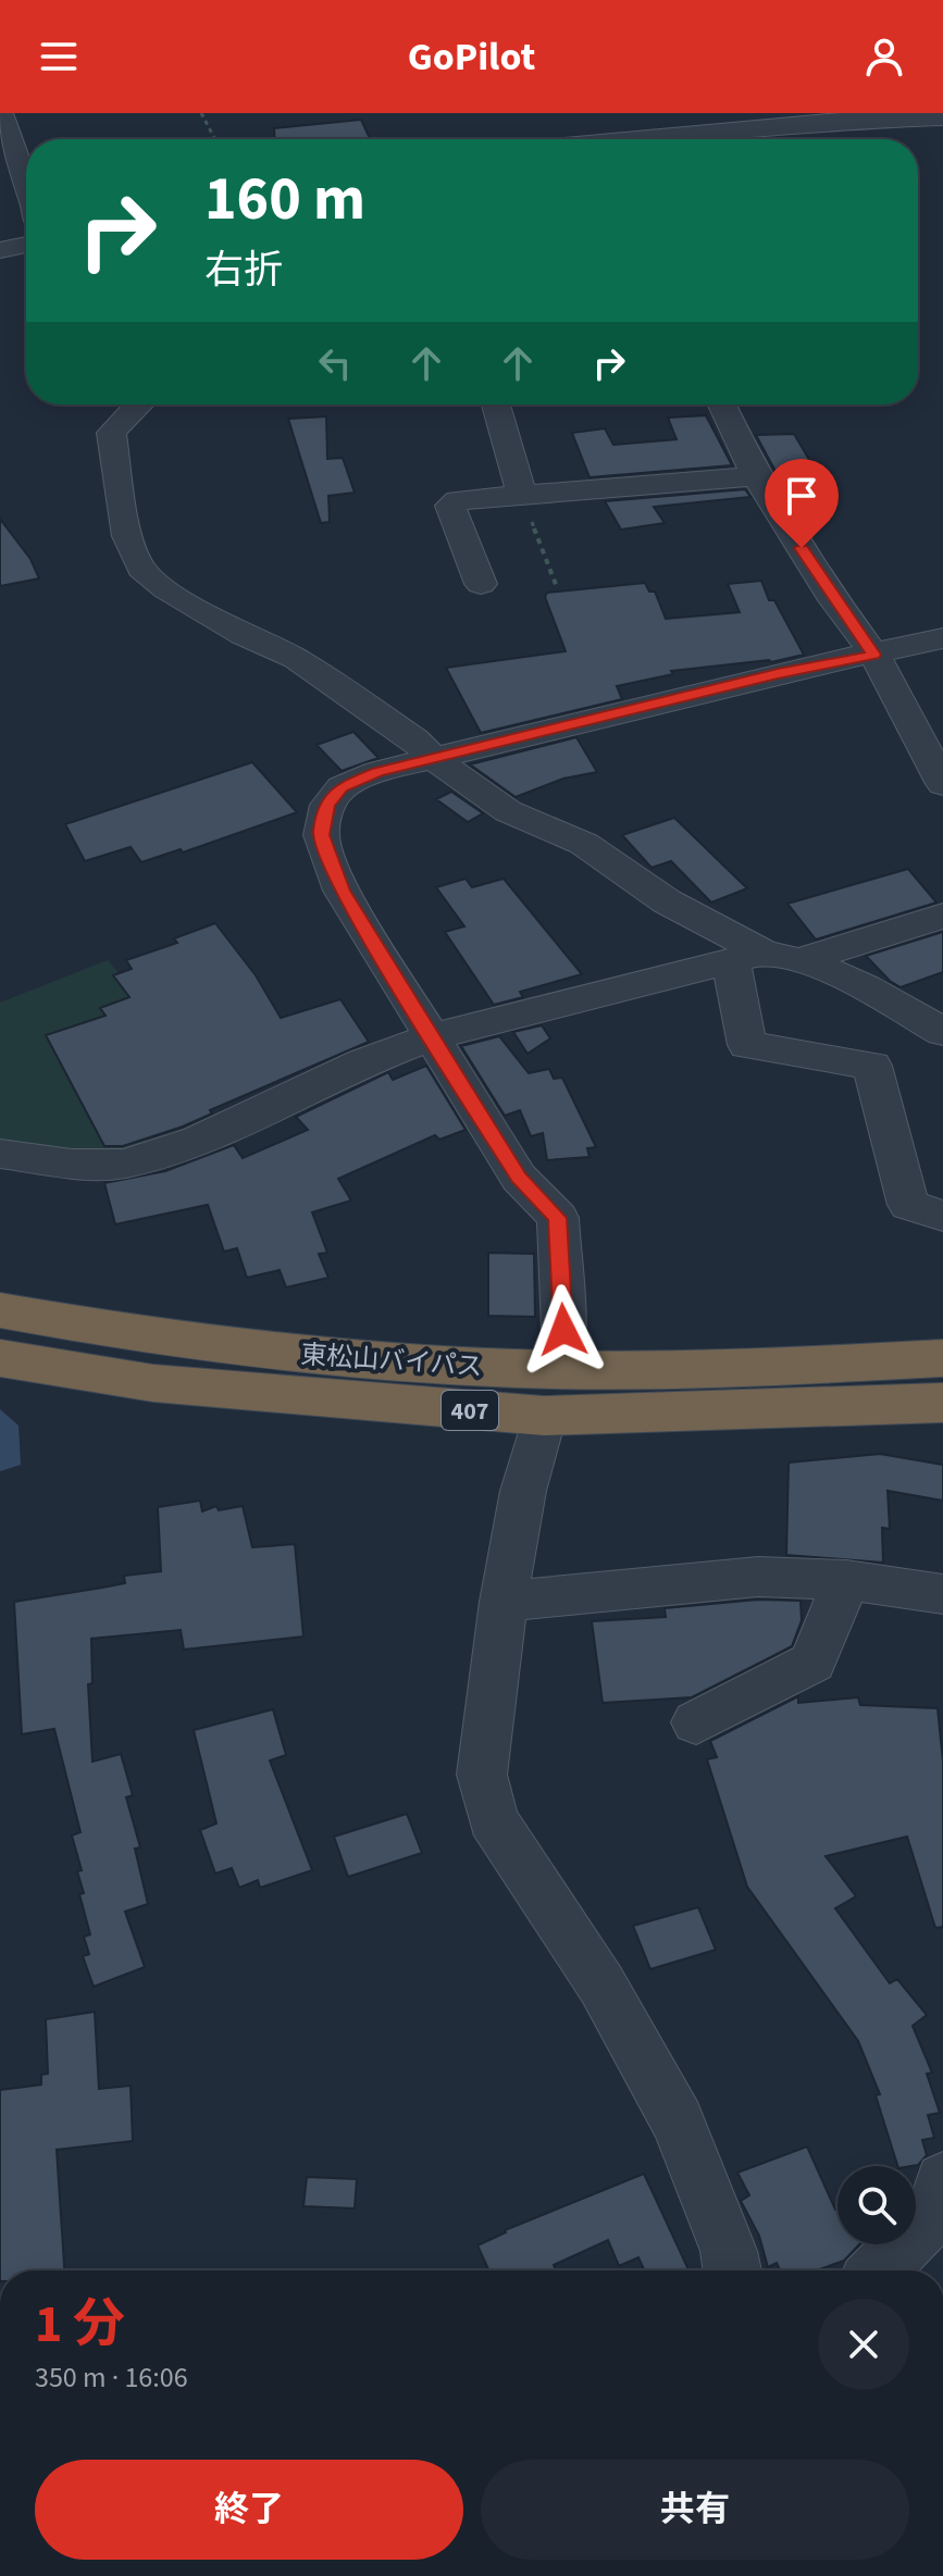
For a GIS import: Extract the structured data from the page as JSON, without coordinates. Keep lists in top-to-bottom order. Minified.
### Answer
{"streets":{"highway":["東松山バイパス","407"]},"page":{"header":"GoPilot","turn":["160 m","右折"],"heading":["1 分","350 m · 16:06"],"buttons":["終了","共有"]}}
